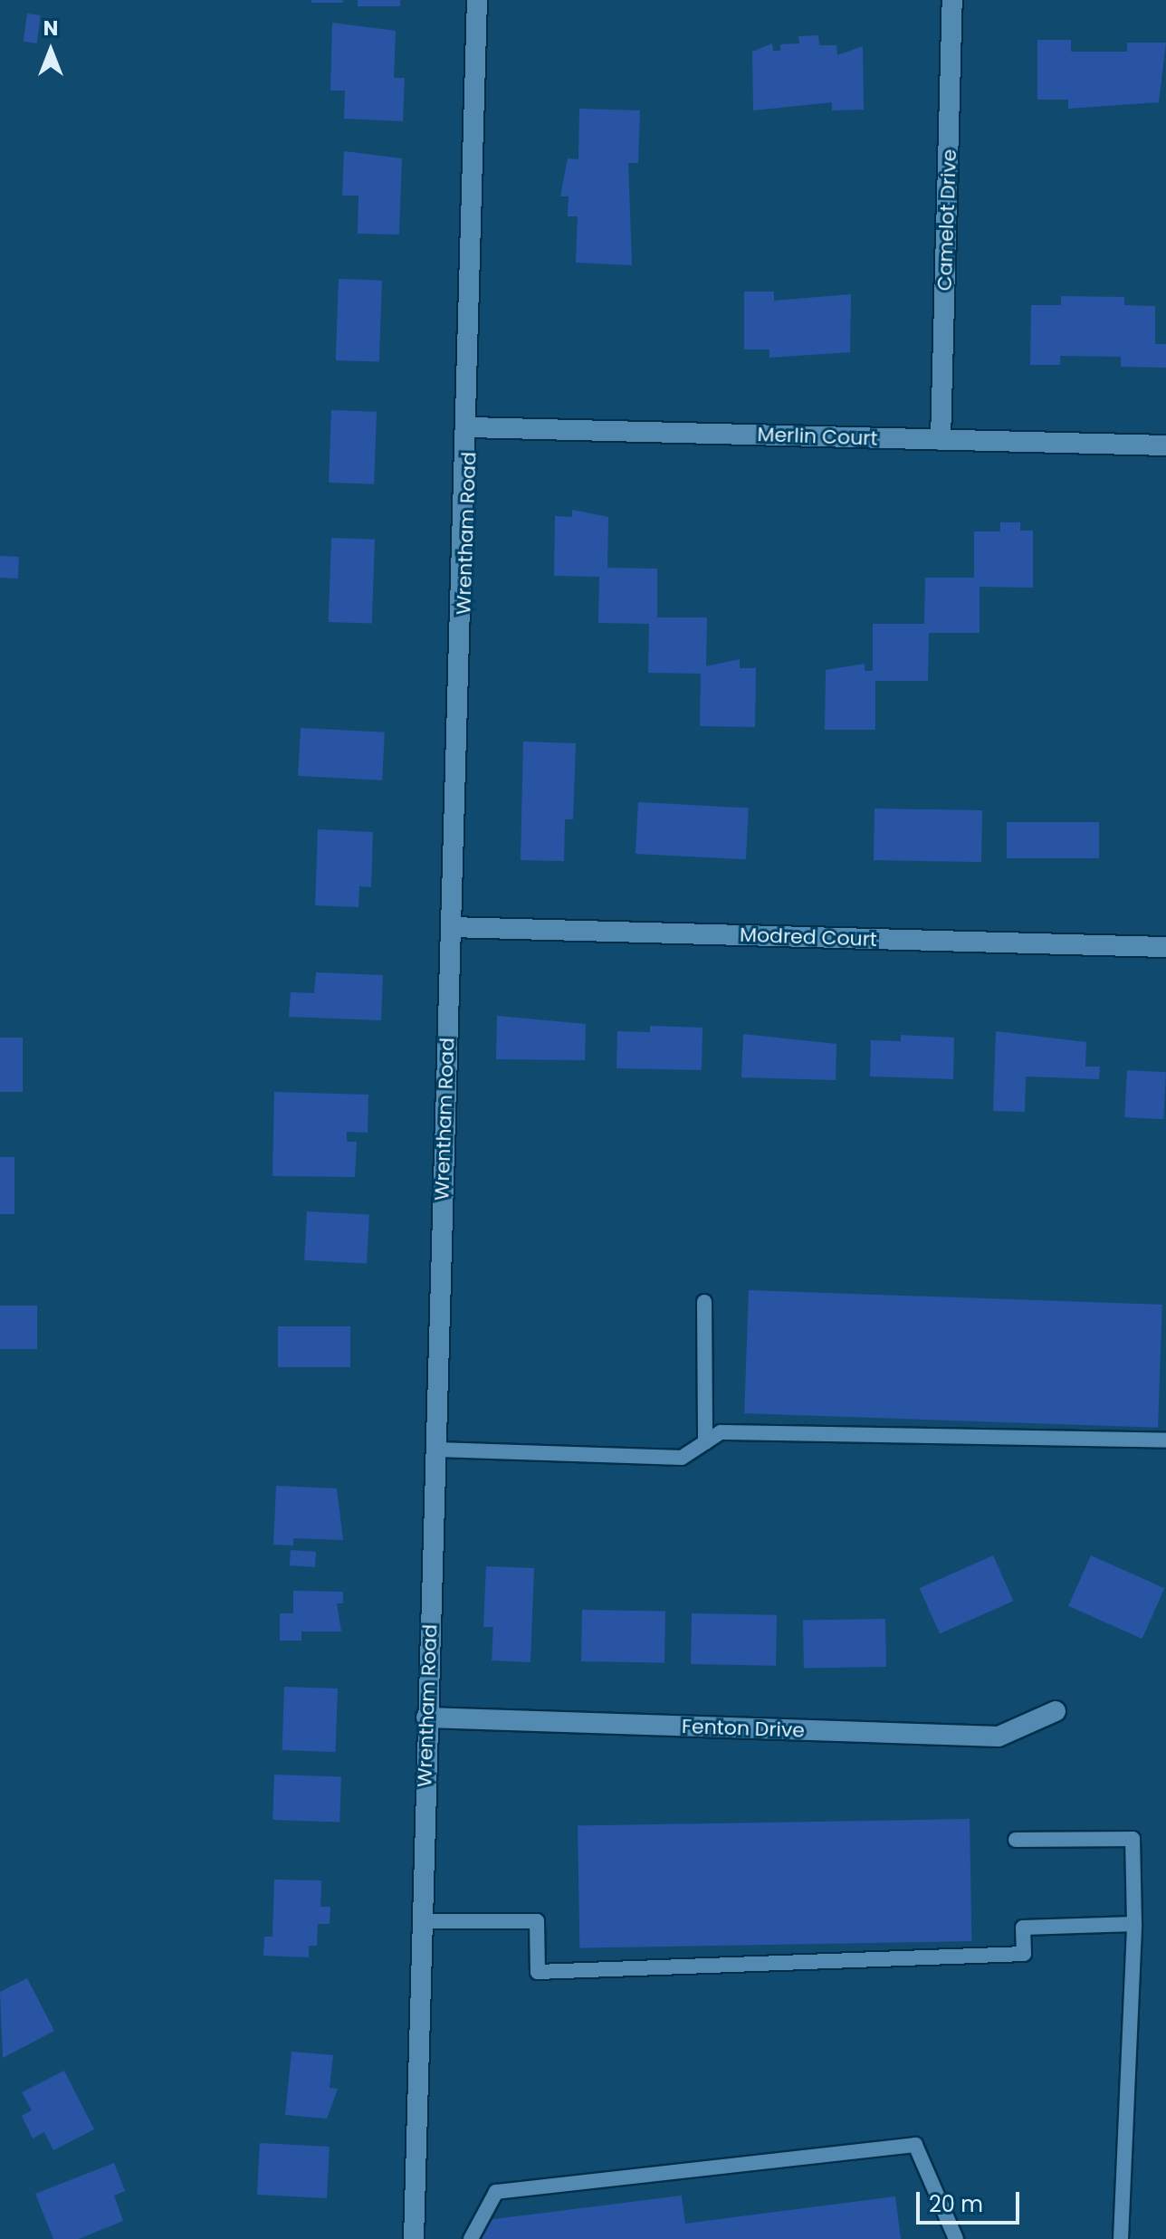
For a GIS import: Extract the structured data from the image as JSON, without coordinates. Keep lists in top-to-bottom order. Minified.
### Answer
{"streets":{"street":["Camelot Drive","Merlin Court","Wrentham Road","Modred Court","Fenton Drive"]},"crossings":[["Camelot Drive","Merlin Court"],["Merlin Court","Wrentham Road"],["Wrentham Road","Modred Court"],["Wrentham Road","Fenton Drive"]],"scale_bar":"20 m","north":"top"}
